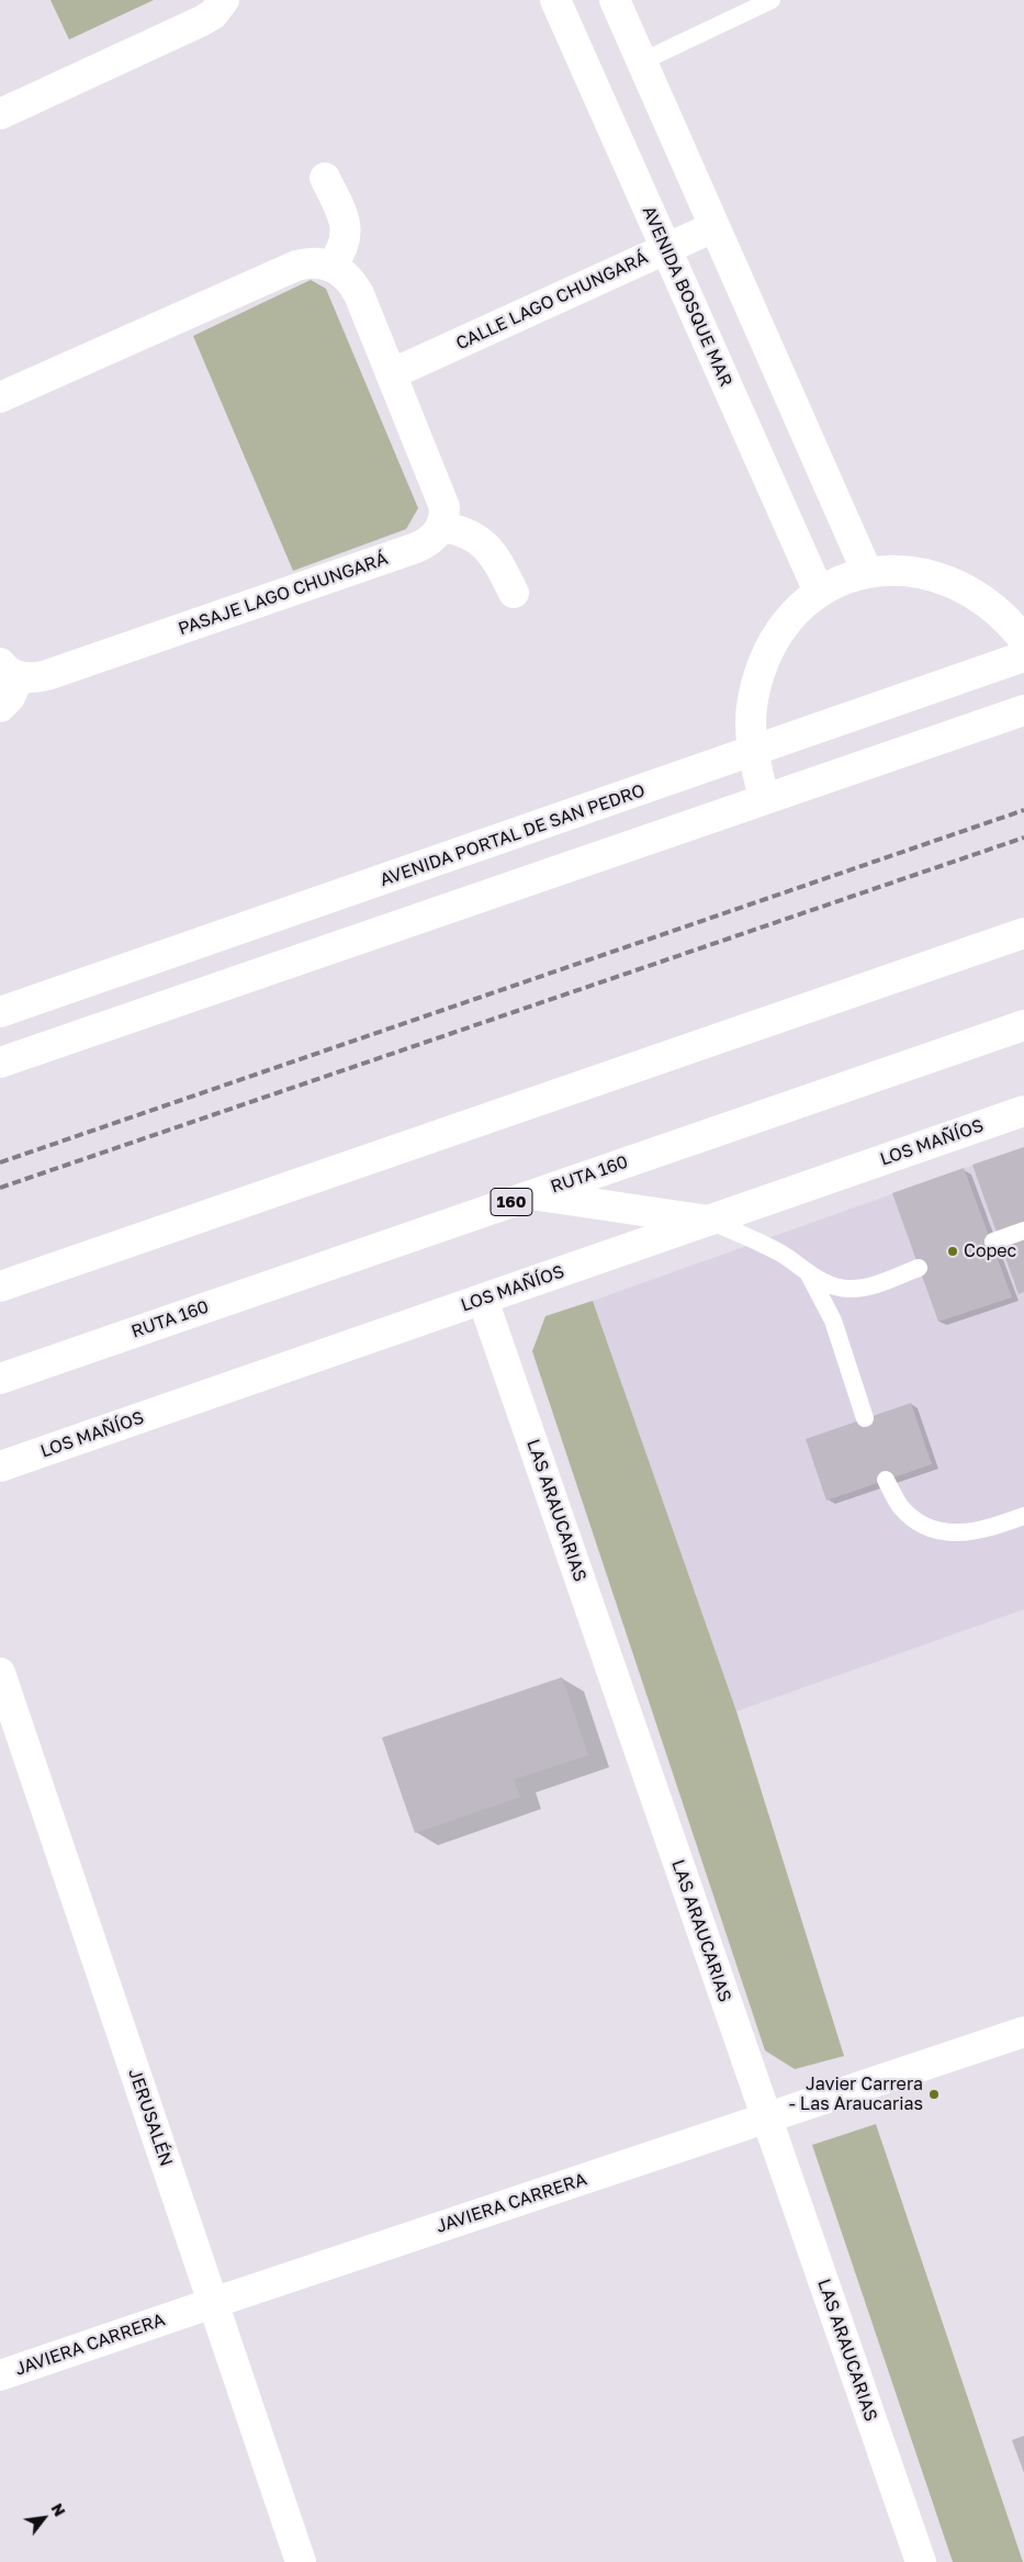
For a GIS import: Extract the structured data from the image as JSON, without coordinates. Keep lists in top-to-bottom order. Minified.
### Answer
{"streets":{"main road":["AVENIDA BOSQUE MAR","CALLE LAGO CHUNGARÁ","PASAJE LAGO CHUNGARÁ","AVENIDA PORTAL DE SAN PEDRO","LOS MAÑÍOS","RUTA 160","160","LAS ARAUCARIAS","JERUSALÉN","JAVIERA CARRERA"]},"crossings":[["AVENIDA BOSQUE MAR","CALLE LAGO CHUNGARÁ"],["LOS MAÑÍOS","LAS ARAUCARIAS"],["LAS ARAUCARIAS","JAVIERA CARRERA"],["JERUSALÉN","JAVIERA CARRERA"]],"places":["Copec","Javier Carrera - Las Araucarias"],"north":"top right"}
